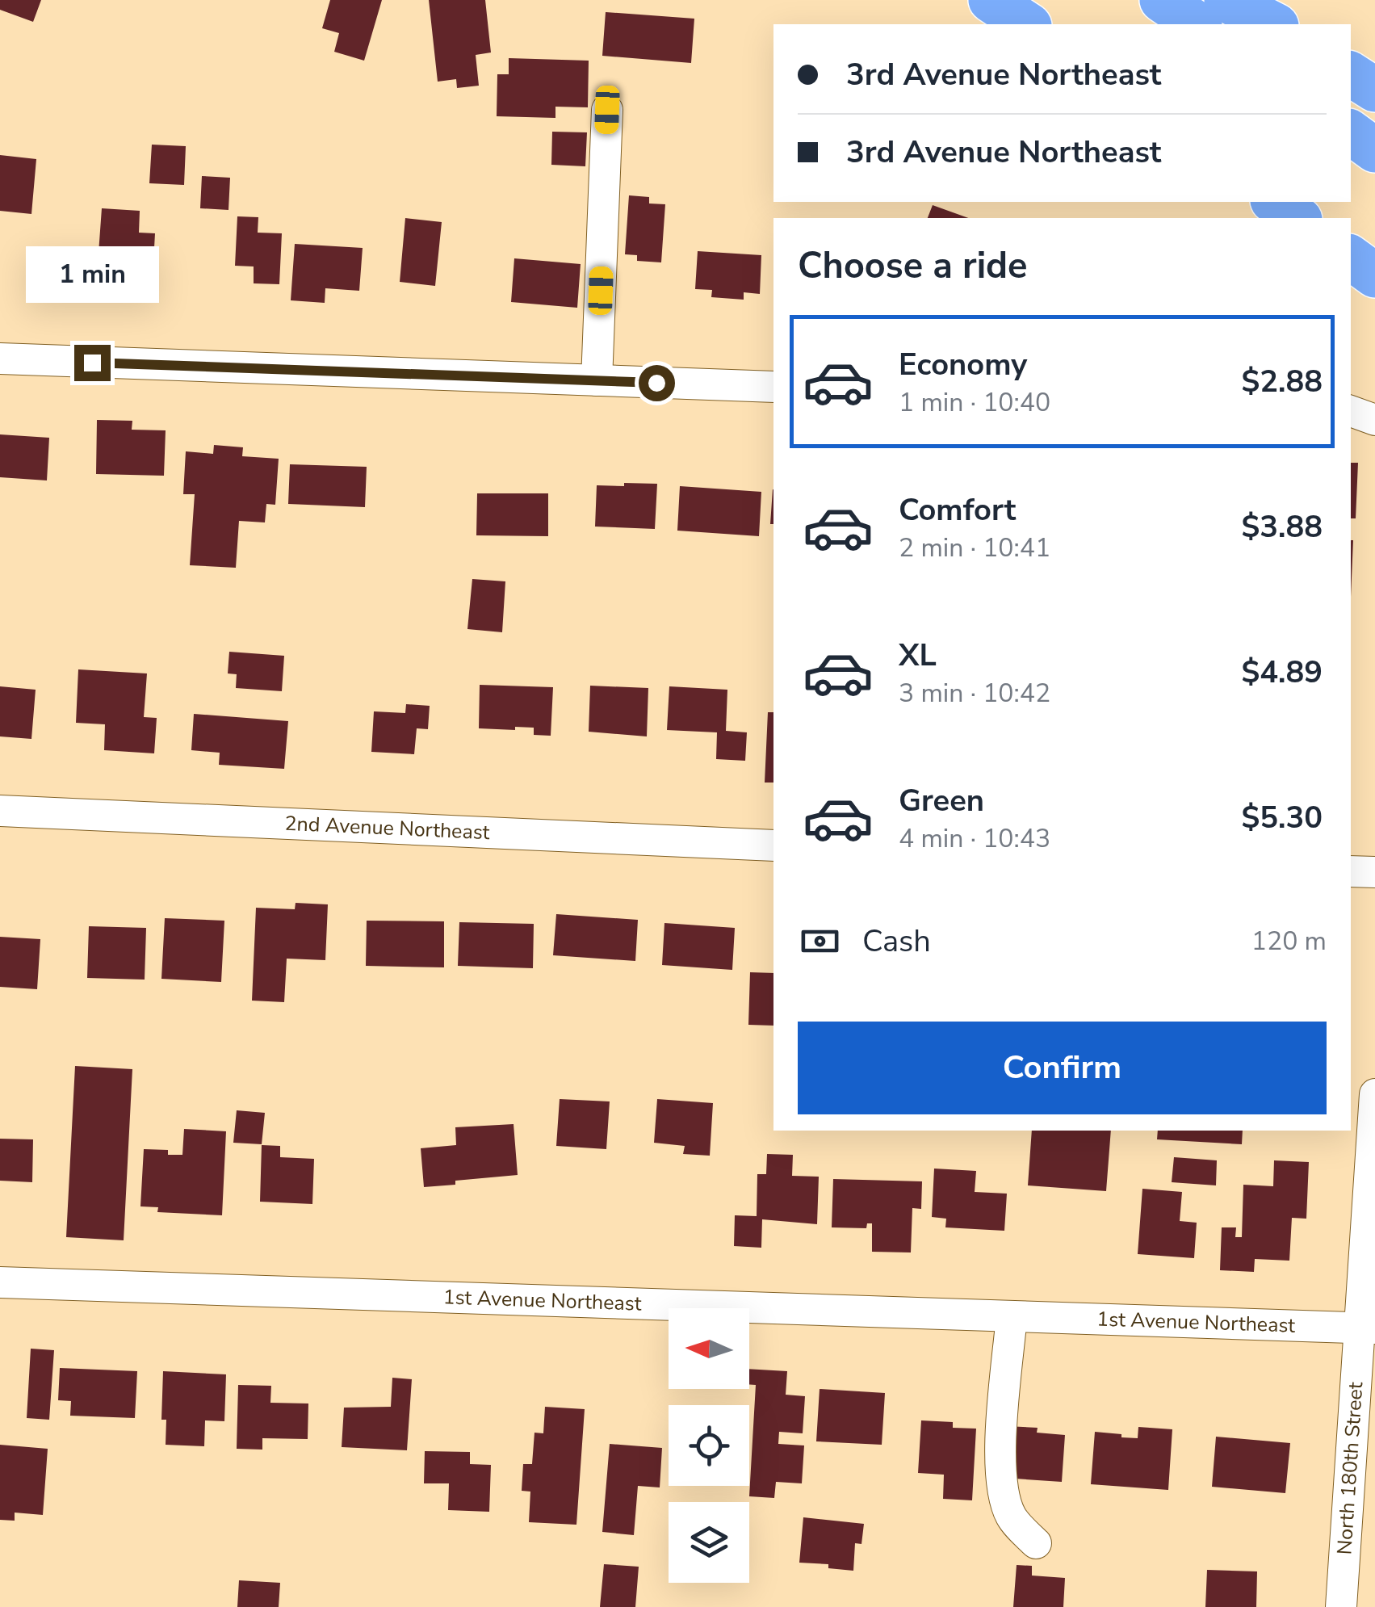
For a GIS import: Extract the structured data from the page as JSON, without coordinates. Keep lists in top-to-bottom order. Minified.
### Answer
{"streets":{"street":["2nd Avenue Northeast","1st Avenue Northeast","North 180th Street"]},"crossings":[["1st Avenue Northeast","North 180th Street"]],"north":"left","page":{"banner":["3rd Avenue Northeast","3rd Avenue Northeast"],"heading":"Choose a ride","bubble":"1 min","list":[{"name":"Economy","note":"1 min · 10:40","value":"$2.88"},{"name":"Comfort","note":"2 min · 10:41","value":"$3.88"},{"name":"XL","note":"3 min · 10:42","value":"$4.89"},{"name":"Green","note":"4 min · 10:43","value":"$5.30"}],"pay":["Cash","120 m"],"buttons":"Confirm"}}
